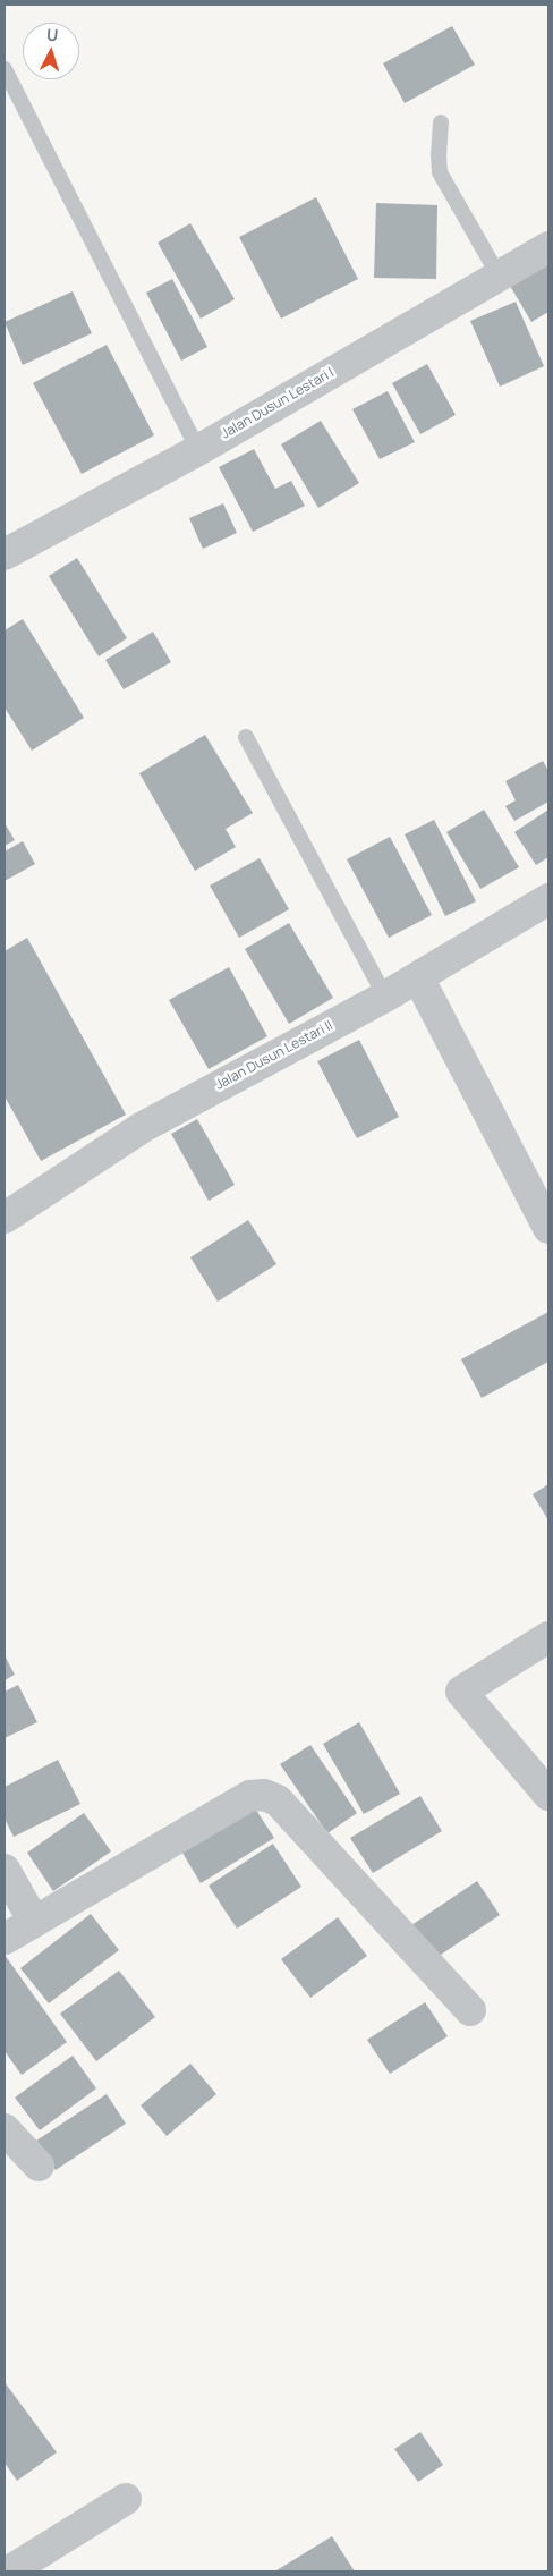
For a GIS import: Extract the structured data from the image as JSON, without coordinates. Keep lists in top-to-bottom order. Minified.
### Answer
{"streets":{"street":["Jalan Dusun Lestari I","Jalan Dusun Lestari II"]},"north":"top"}
